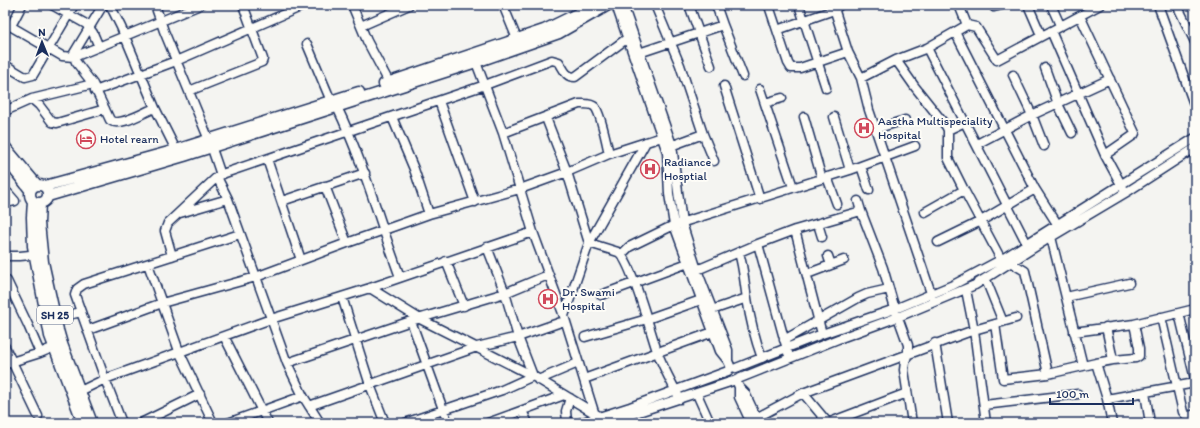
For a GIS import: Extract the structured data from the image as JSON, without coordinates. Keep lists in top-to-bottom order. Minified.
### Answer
{"streets":{"main road":["SH 25"]},"places":{"hospital":["Aastha Multispeciality Hospital","Radiance Hosptial","Dr. Swami Hospital"],"hotel":["Hotel rearn"]},"scale_bar":"100 m","north":"top"}
